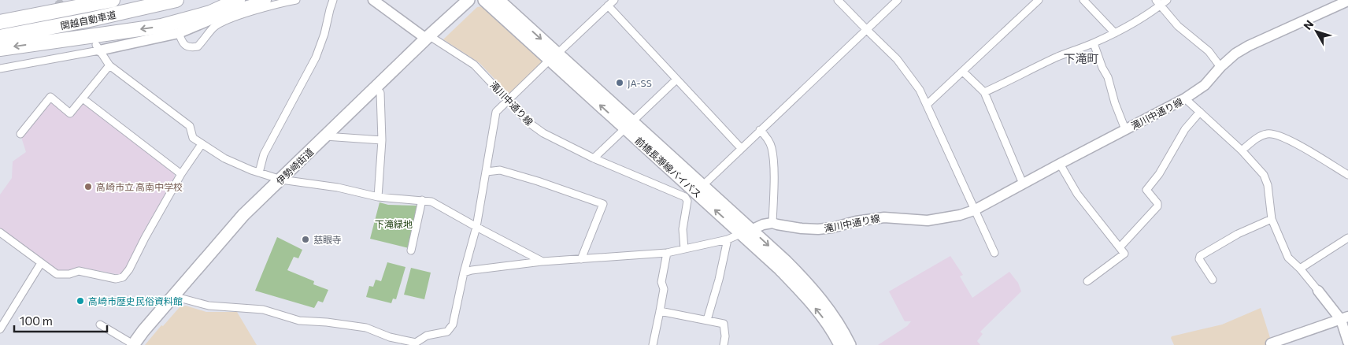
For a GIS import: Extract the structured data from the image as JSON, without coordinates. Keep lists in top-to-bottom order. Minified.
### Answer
{"streets":{"highway":["関越自動車道"],"main road":["伊勢崎街道","前橋長瀞線バイパス"],"street":["滝川中通り線"]},"crossings":[["滝川中通り線","伊勢崎街道"],["滝川中通り線","前橋長瀞線バイパス"]],"districts":["下滝町"],"parks":["下滝緑地"],"places":["JA-SS","高崎市立 高南中学校","慈眼寺","高崎市歴史民俗資料館"],"scale_bar":"100 m","north":"top left"}
